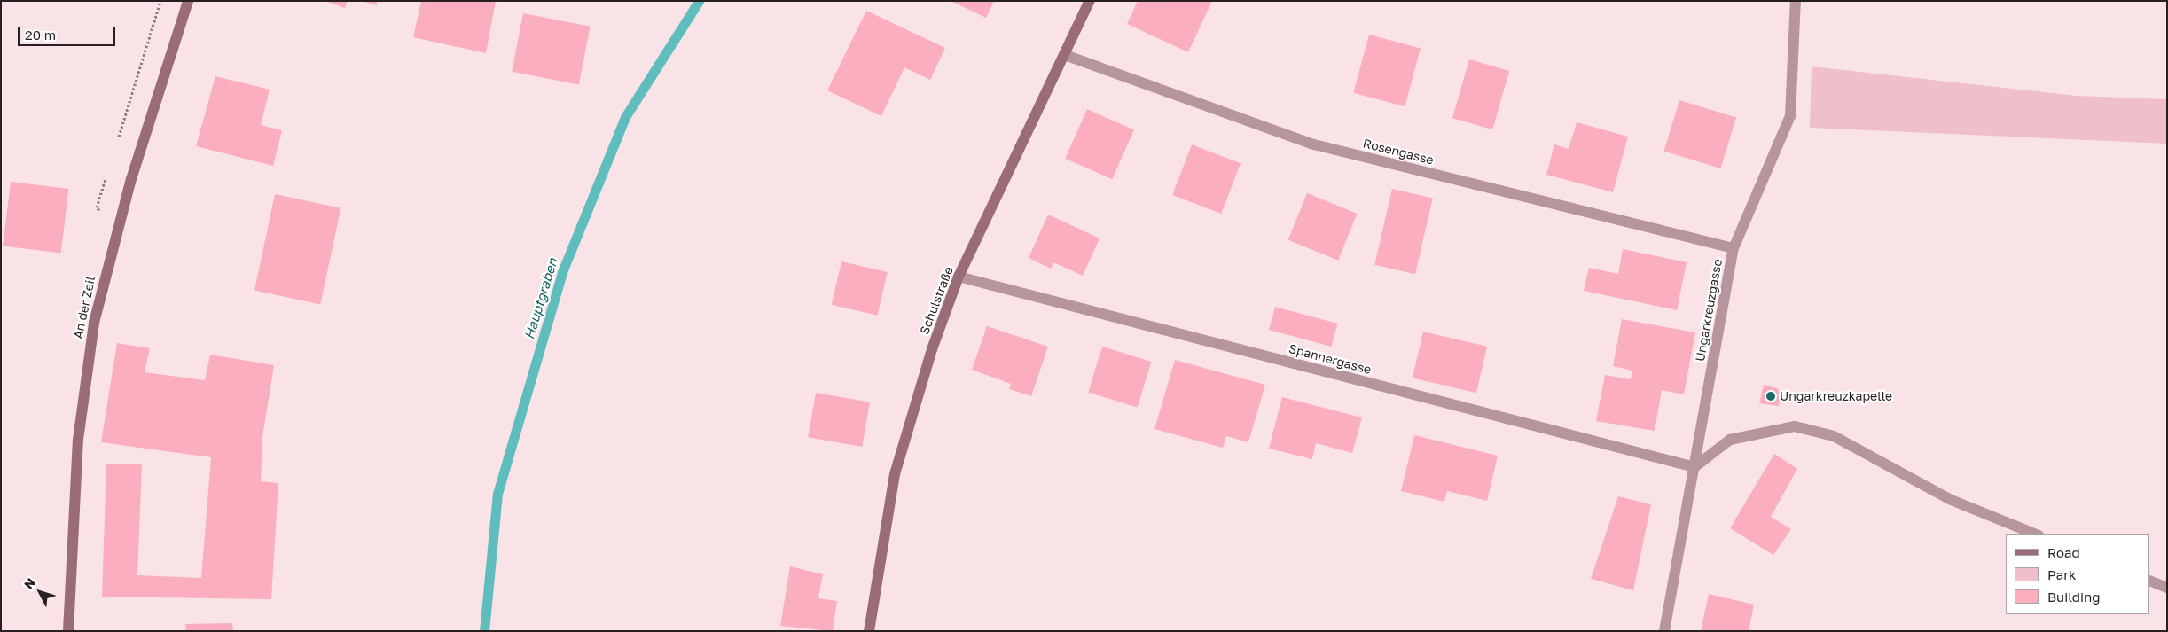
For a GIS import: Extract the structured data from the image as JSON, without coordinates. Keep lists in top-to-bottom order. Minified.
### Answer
{"streets":{"street":["Rosengasse","Schulstraße","An der Zeil","Ungarkreuzgasse","Spannergasse"]},"crossings":[["Rosengasse","Schulstraße"],["Rosengasse","Ungarkreuzgasse"],["Schulstraße","Spannergasse"],["Ungarkreuzgasse","Spannergasse"]],"water":["Hauptgraben"],"places":["Ungarkreuzkapelle"],"legend":["Road","Park","Building"],"scale_bar":"20 m","north":"top left"}
